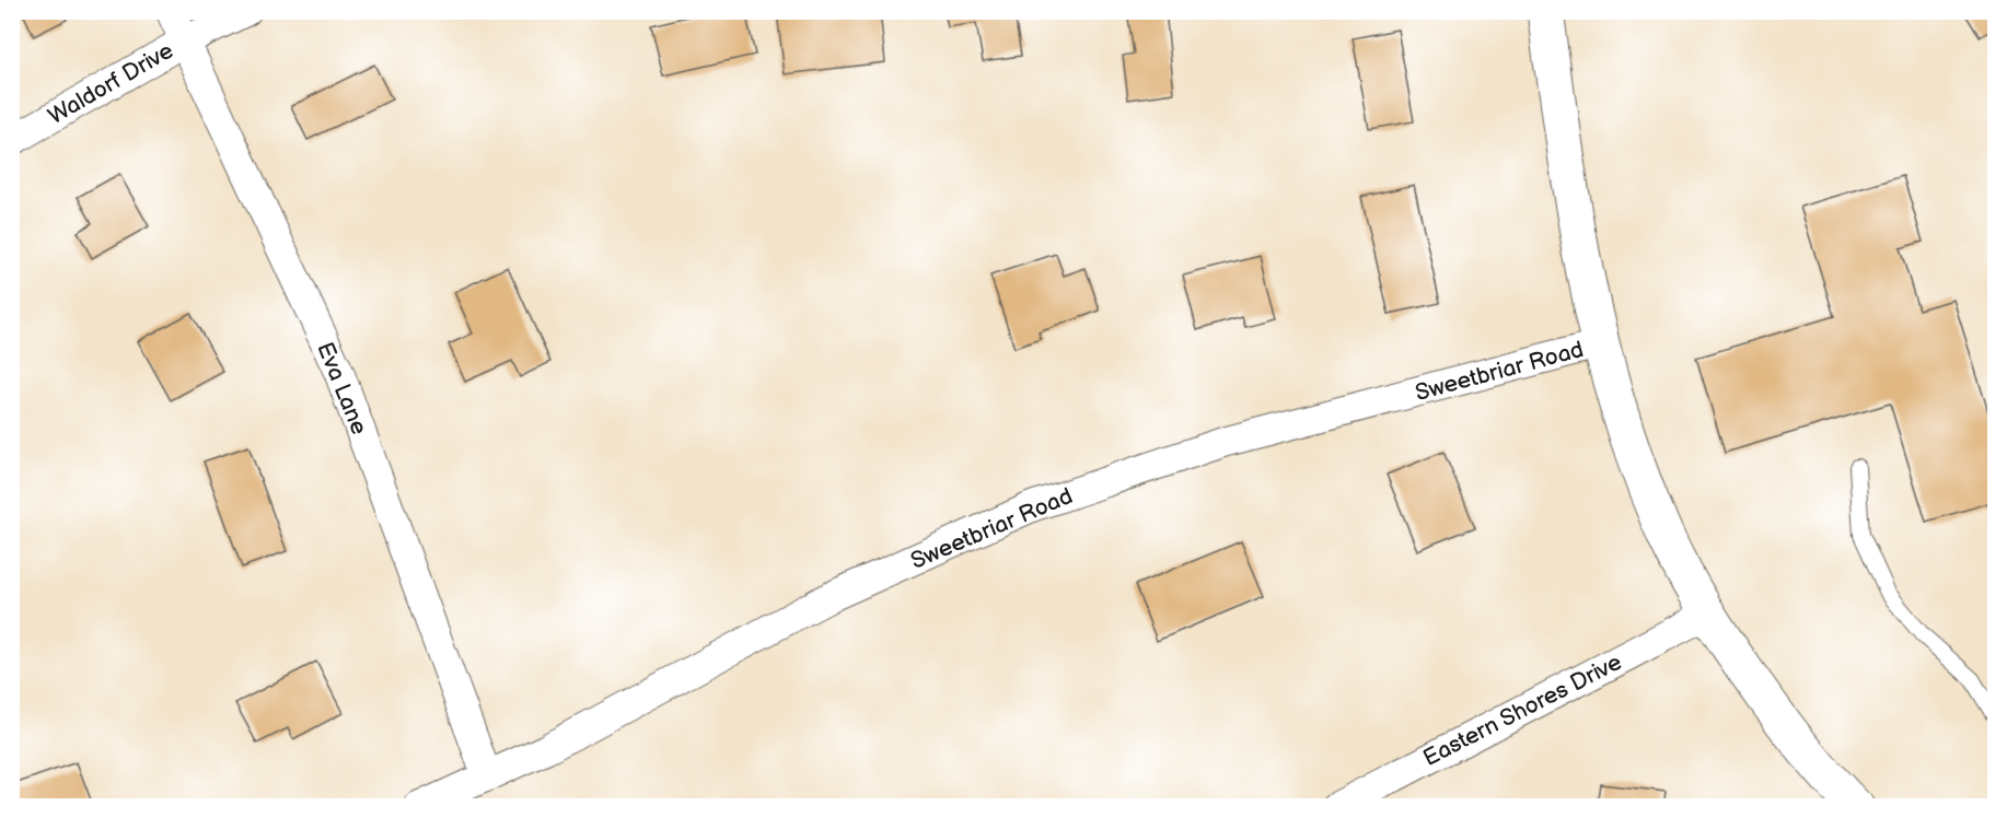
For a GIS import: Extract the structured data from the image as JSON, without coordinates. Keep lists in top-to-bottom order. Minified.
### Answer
{"streets":{"street":["Waldorf Drive","Sweetbriar Road","Eva Lane","Eastern Shores Drive"]},"crossings":[["Waldorf Drive","Eva Lane"],["Sweetbriar Road","Eva Lane"]]}
